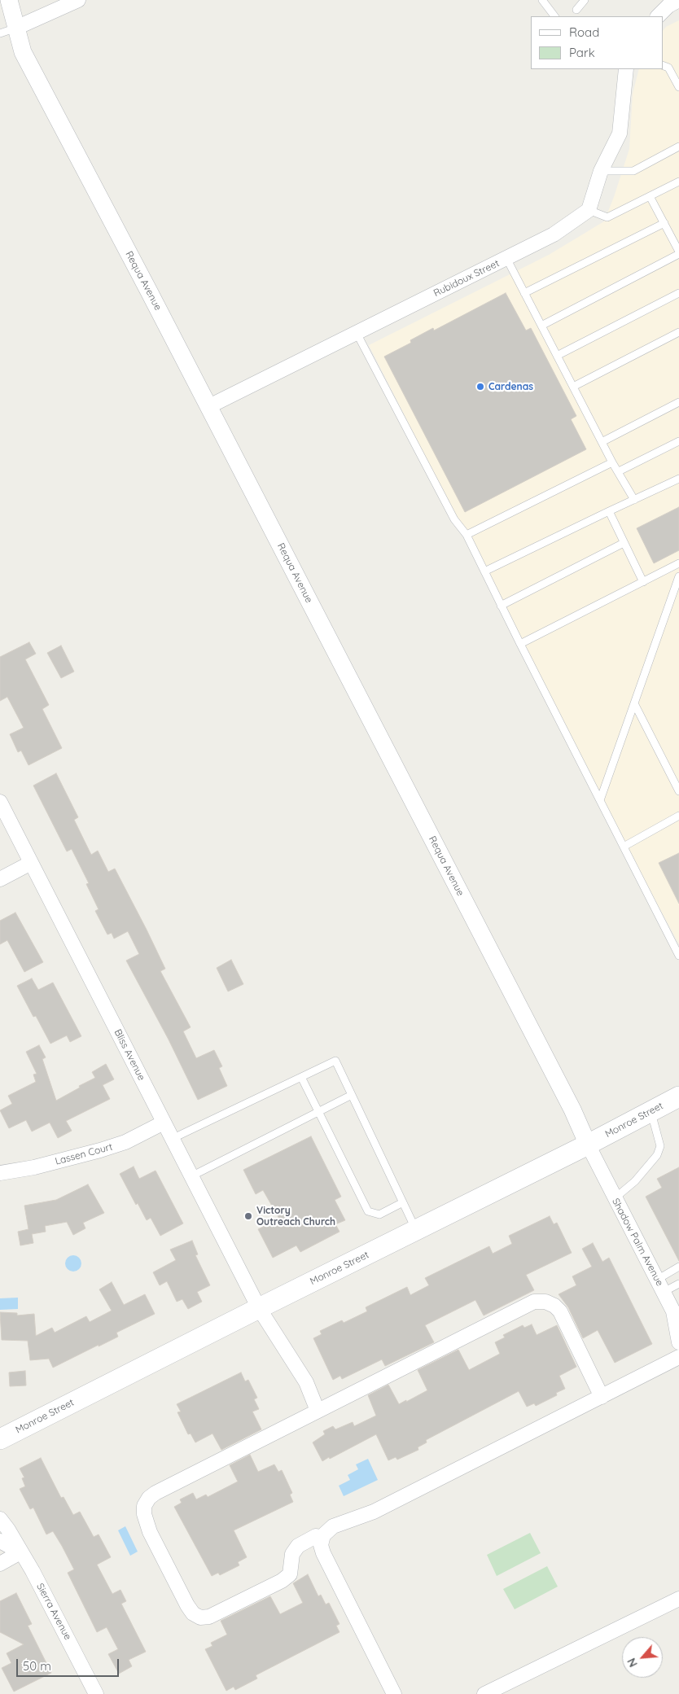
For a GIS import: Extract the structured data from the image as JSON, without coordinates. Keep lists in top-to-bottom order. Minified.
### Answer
{"streets":{"main road":["Monroe Street"],"street":["Rubidoux Street","Requa Avenue","Bliss Avenue","Lassen Court","Shadow Palm Avenue","Sierra Avenue"]},"crossings":[["Rubidoux Street","Requa Avenue"],["Requa Avenue","Monroe Street"],["Requa Avenue","Shadow Palm Avenue"],["Bliss Avenue","Monroe Street"],["Bliss Avenue","Lassen Court"],["Monroe Street","Shadow Palm Avenue"]],"places":["Cardenas","Victory Outreach Church"],"legend":["Road","Park"],"scale_bar":"50 m","north":"bottom left"}
